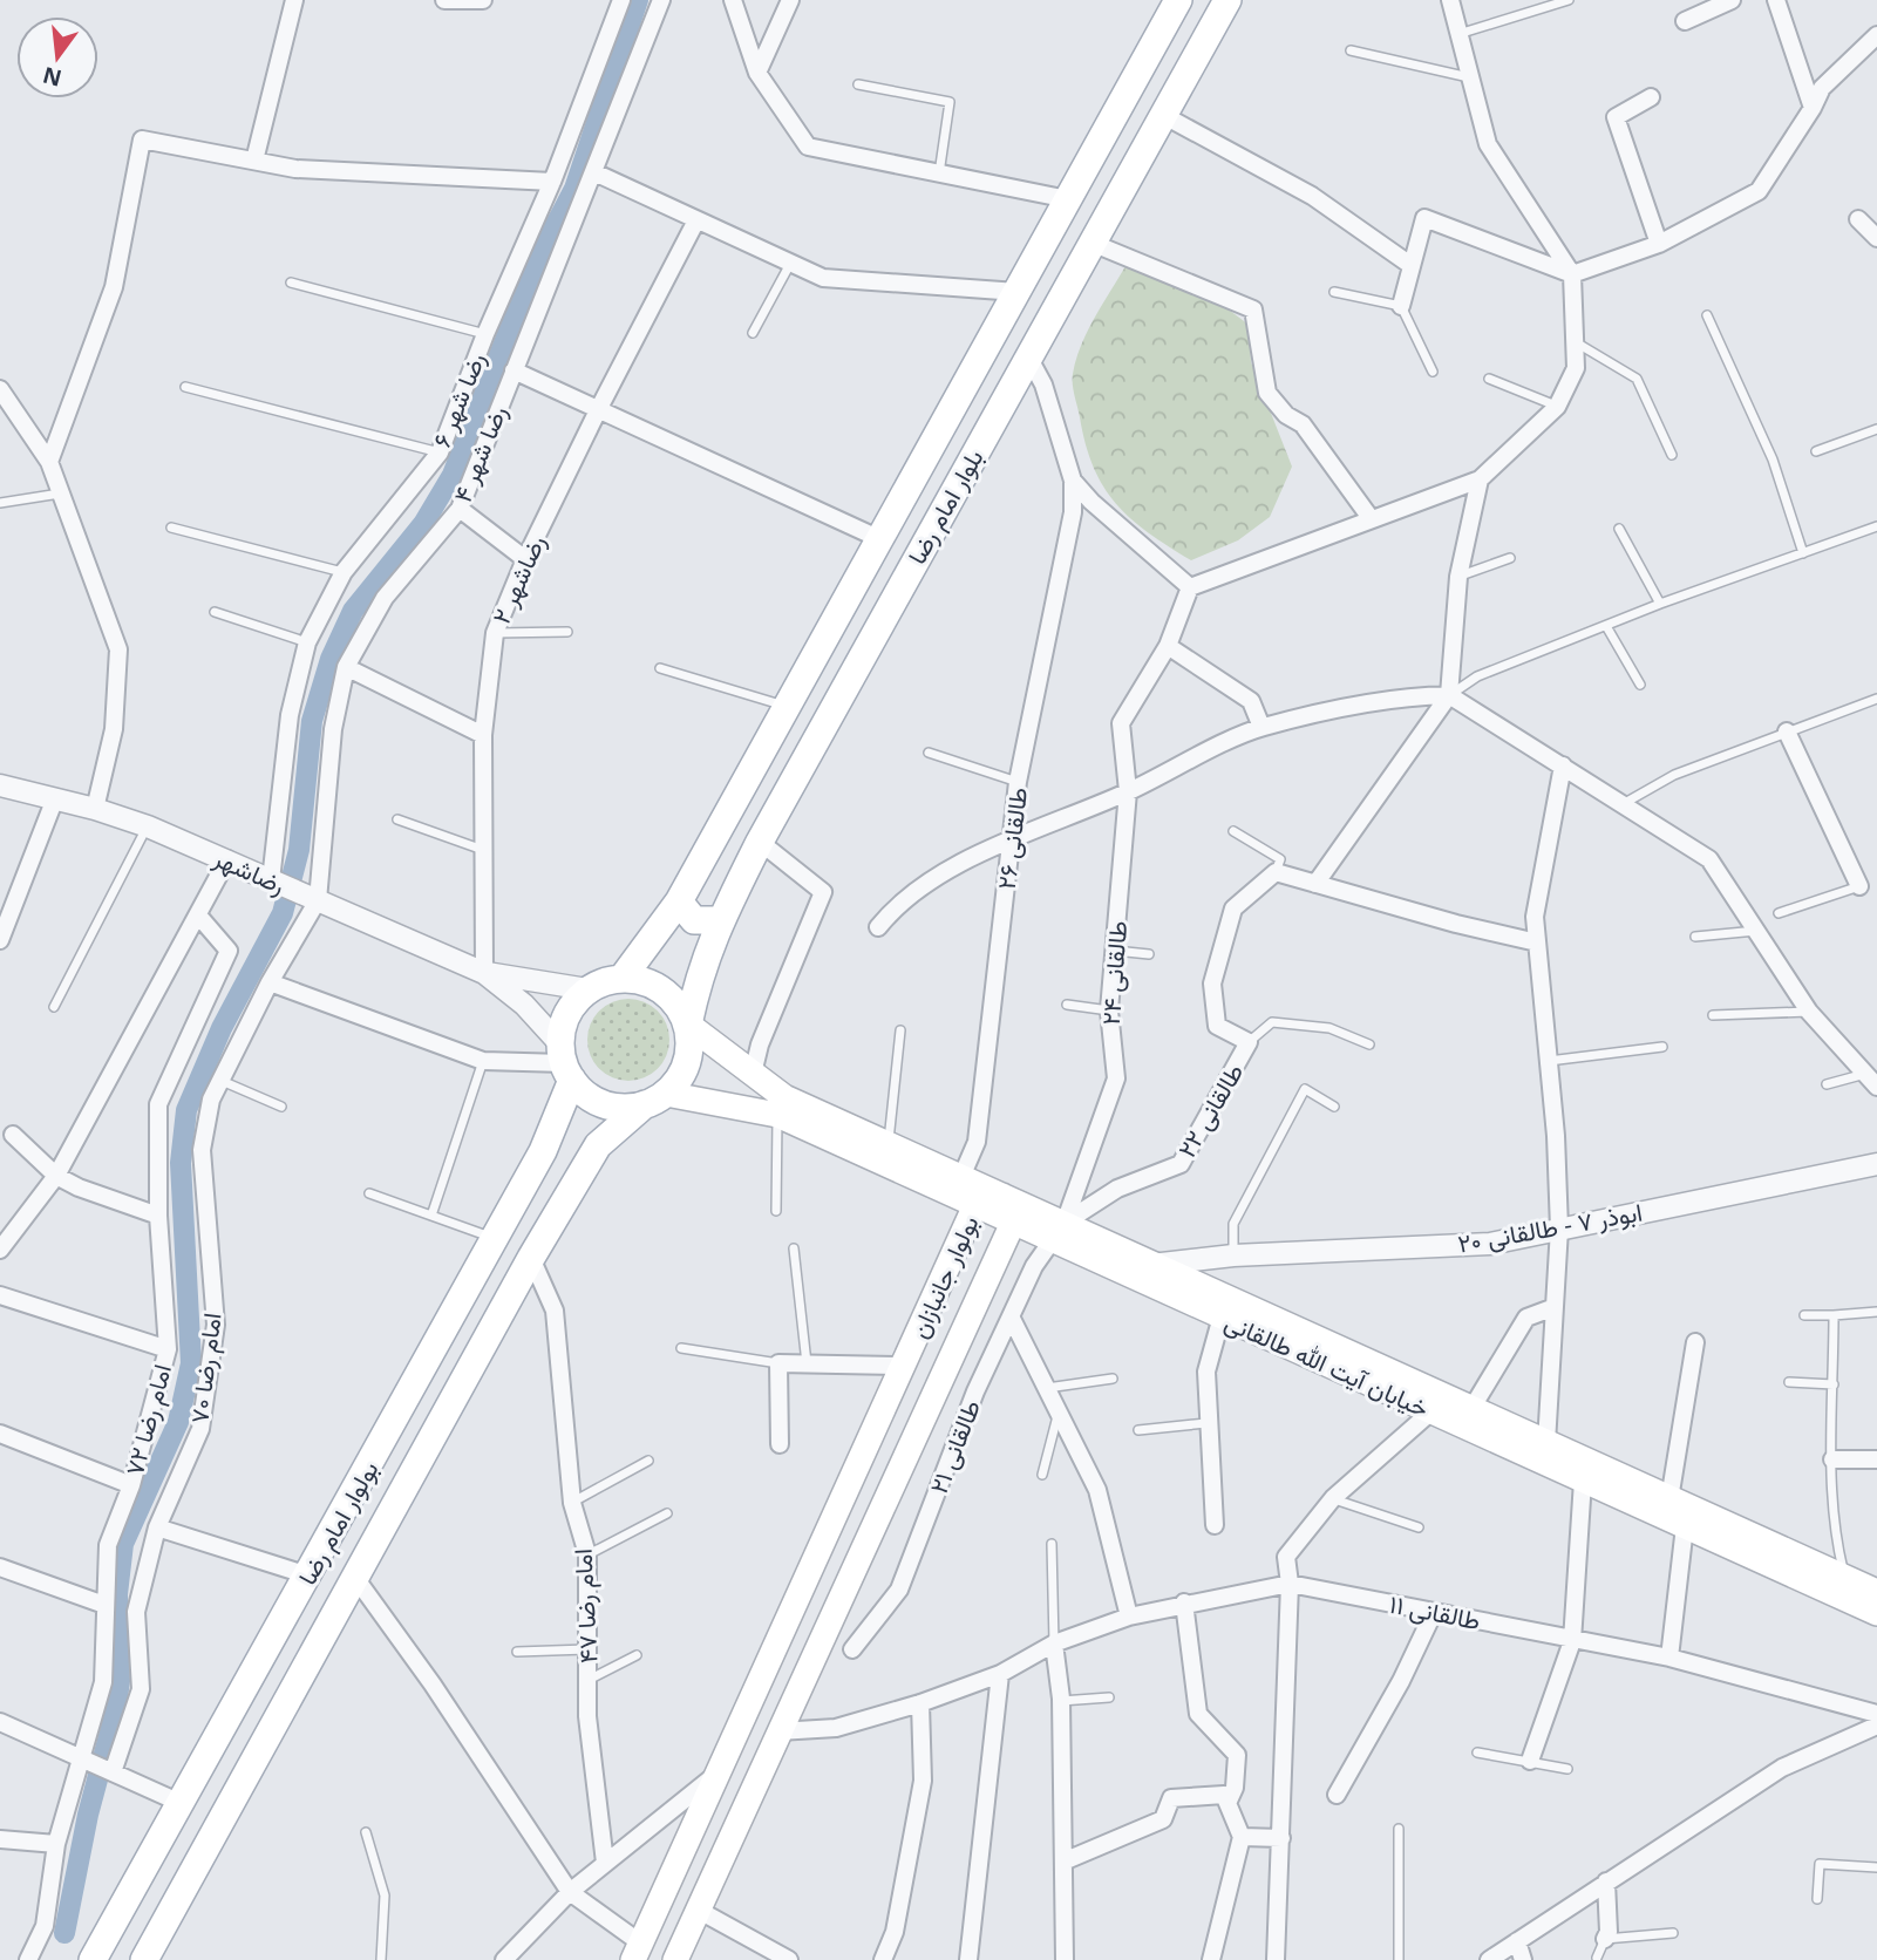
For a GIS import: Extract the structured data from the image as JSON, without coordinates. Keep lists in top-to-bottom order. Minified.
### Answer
{"streets":{"main road":["بلوار امام رضا","بولوار جانبازان","خیابان آیت الله طالقانی","بولوار امام رضا"],"street":["رضا شهر ۶","رضا شهر ۴","رضاشهر ۲","طالقانی ۲۶","رضاشهر","طالقانی ۲۴","طالقانی ۲۲","ابوذر ۷ - طالقانی ۲۰","امام رضا ۷۰","امام رضا ۷۲","طالقانی ۲۱","امام رضا ۴۷","طالقانی ۱۱"]},"crossings":[["رضا شهر ۶","رضاشهر"],["رضا شهر ۴","رضاشهر"],["رضا شهر ۴","امام رضا ۷۰"],["بلوار امام رضا","بولوار امام رضا"],["رضاشهر ۲","رضاشهر"],["طالقانی ۲۶","خیابان آیت الله طالقانی"],["رضاشهر","امام رضا ۷۰"],["طالقانی ۲۴","طالقانی ۲۲"],["طالقانی ۲۴","خیابان آیت الله طالقانی"],["طالقانی ۲۴","طالقانی ۲۱"],["طالقانی ۲۲","خیابان آیت الله طالقانی"],["طالقانی ۲۲","طالقانی ۲۱"],["ابوذر ۷ - طالقانی ۲۰","خیابان آیت الله طالقانی"],["بولوار جانبازان","خیابان آیت الله طالقانی"],["بولوار جانبازان","طالقانی ۱۱"],["خیابان آیت الله طالقانی","طالقانی ۲۱"],["بولوار امام رضا","امام رضا ۴۷"]],"north":"bottom"}
